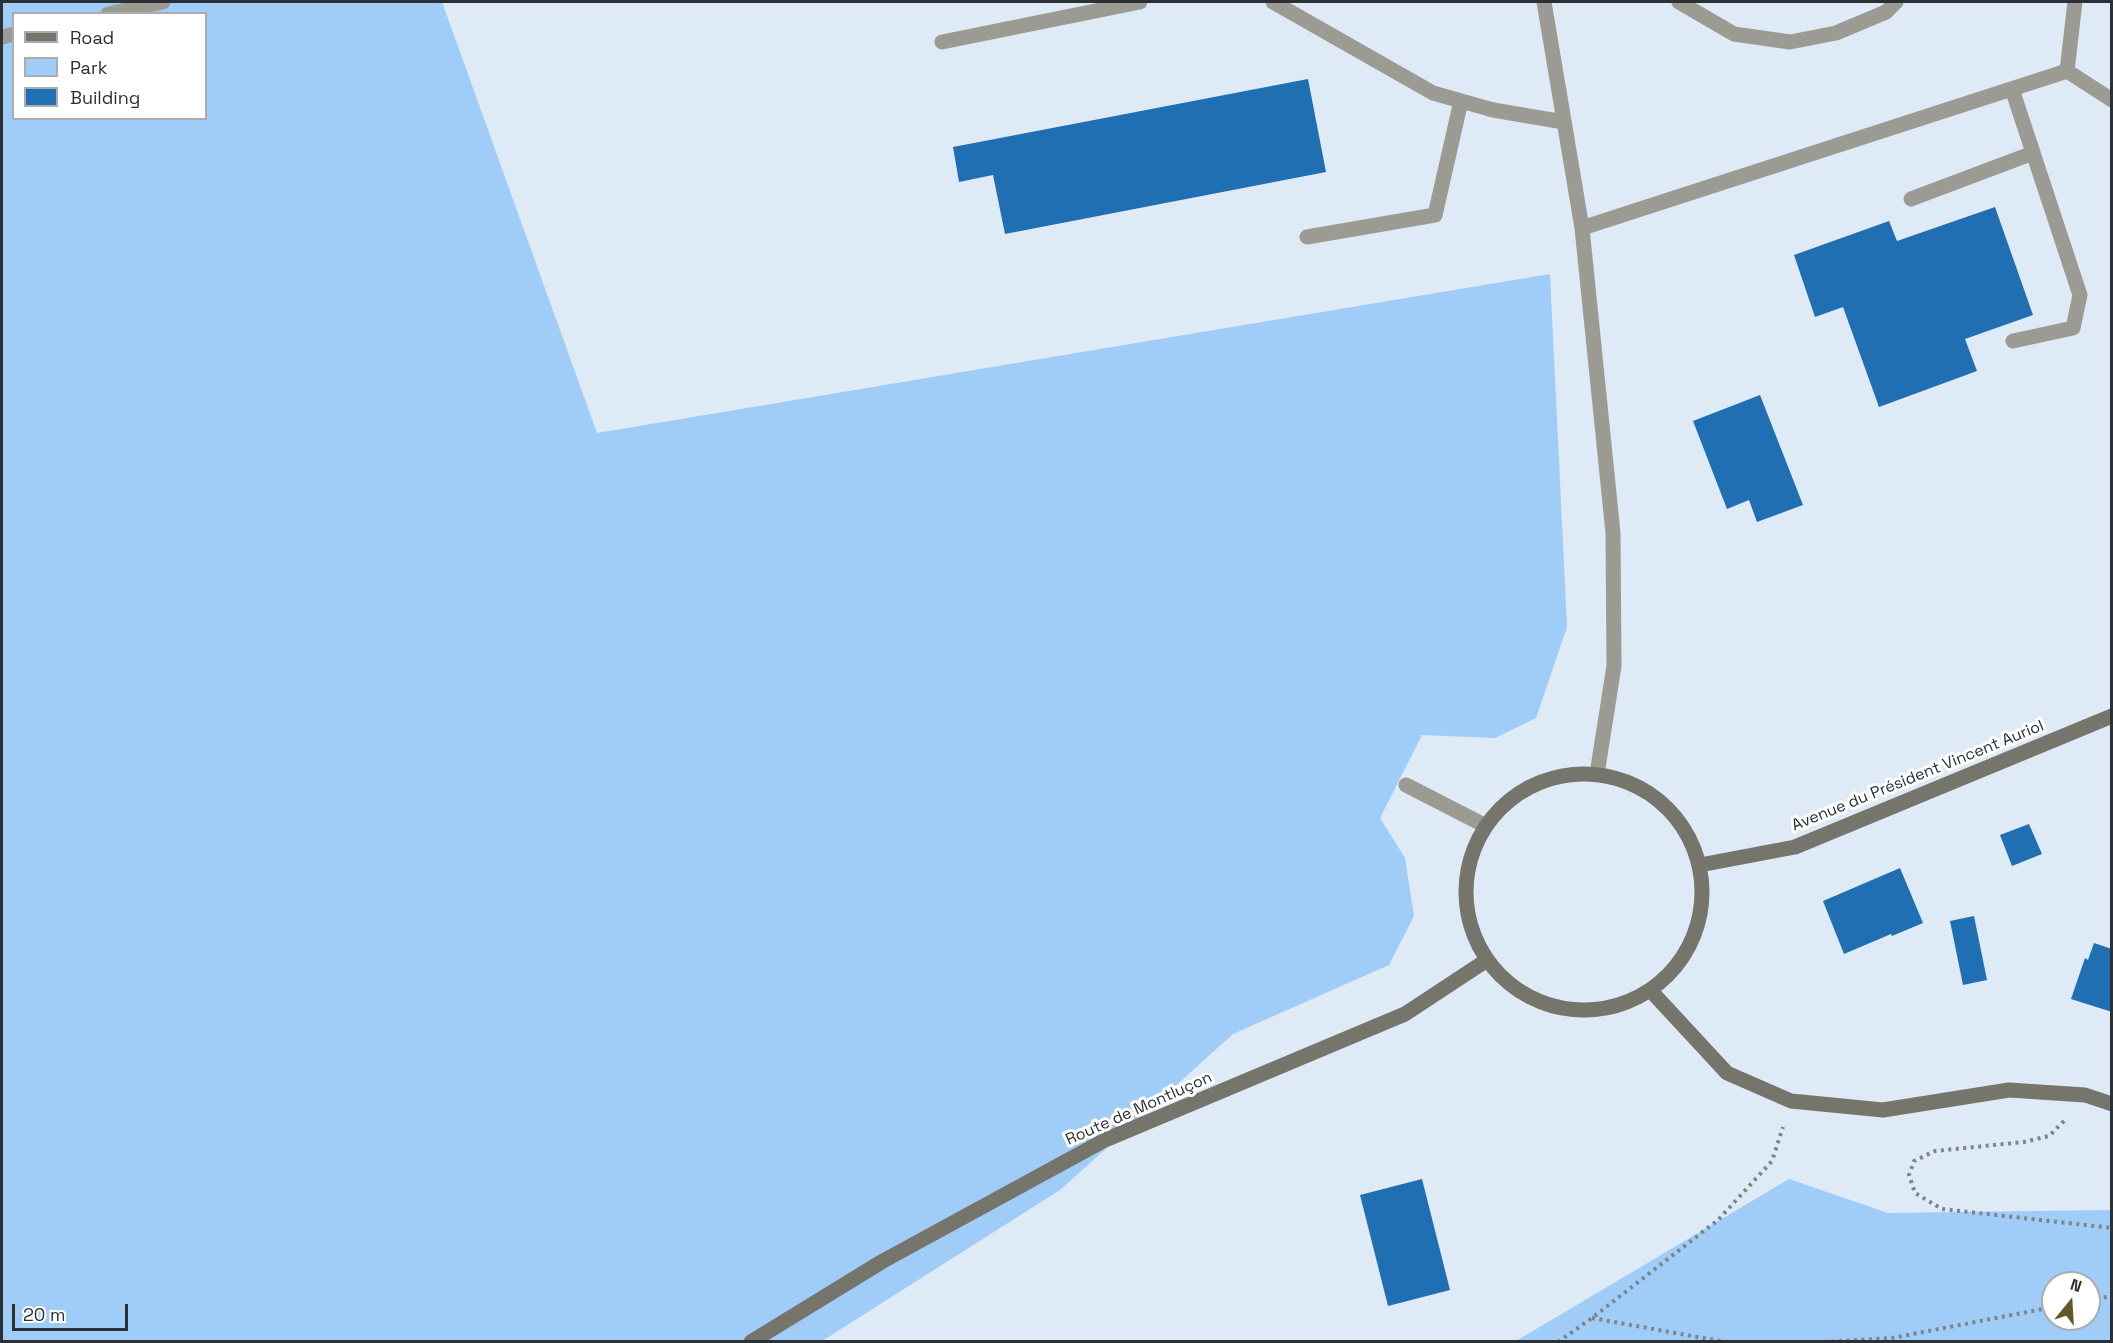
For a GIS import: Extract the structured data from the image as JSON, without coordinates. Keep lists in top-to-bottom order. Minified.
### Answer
{"streets":{"main road":["Avenue du Président Vincent Auriol","Route de Montluçon"]},"legend":["Road","Park","Building"],"scale_bar":"20 m","north":"top"}
